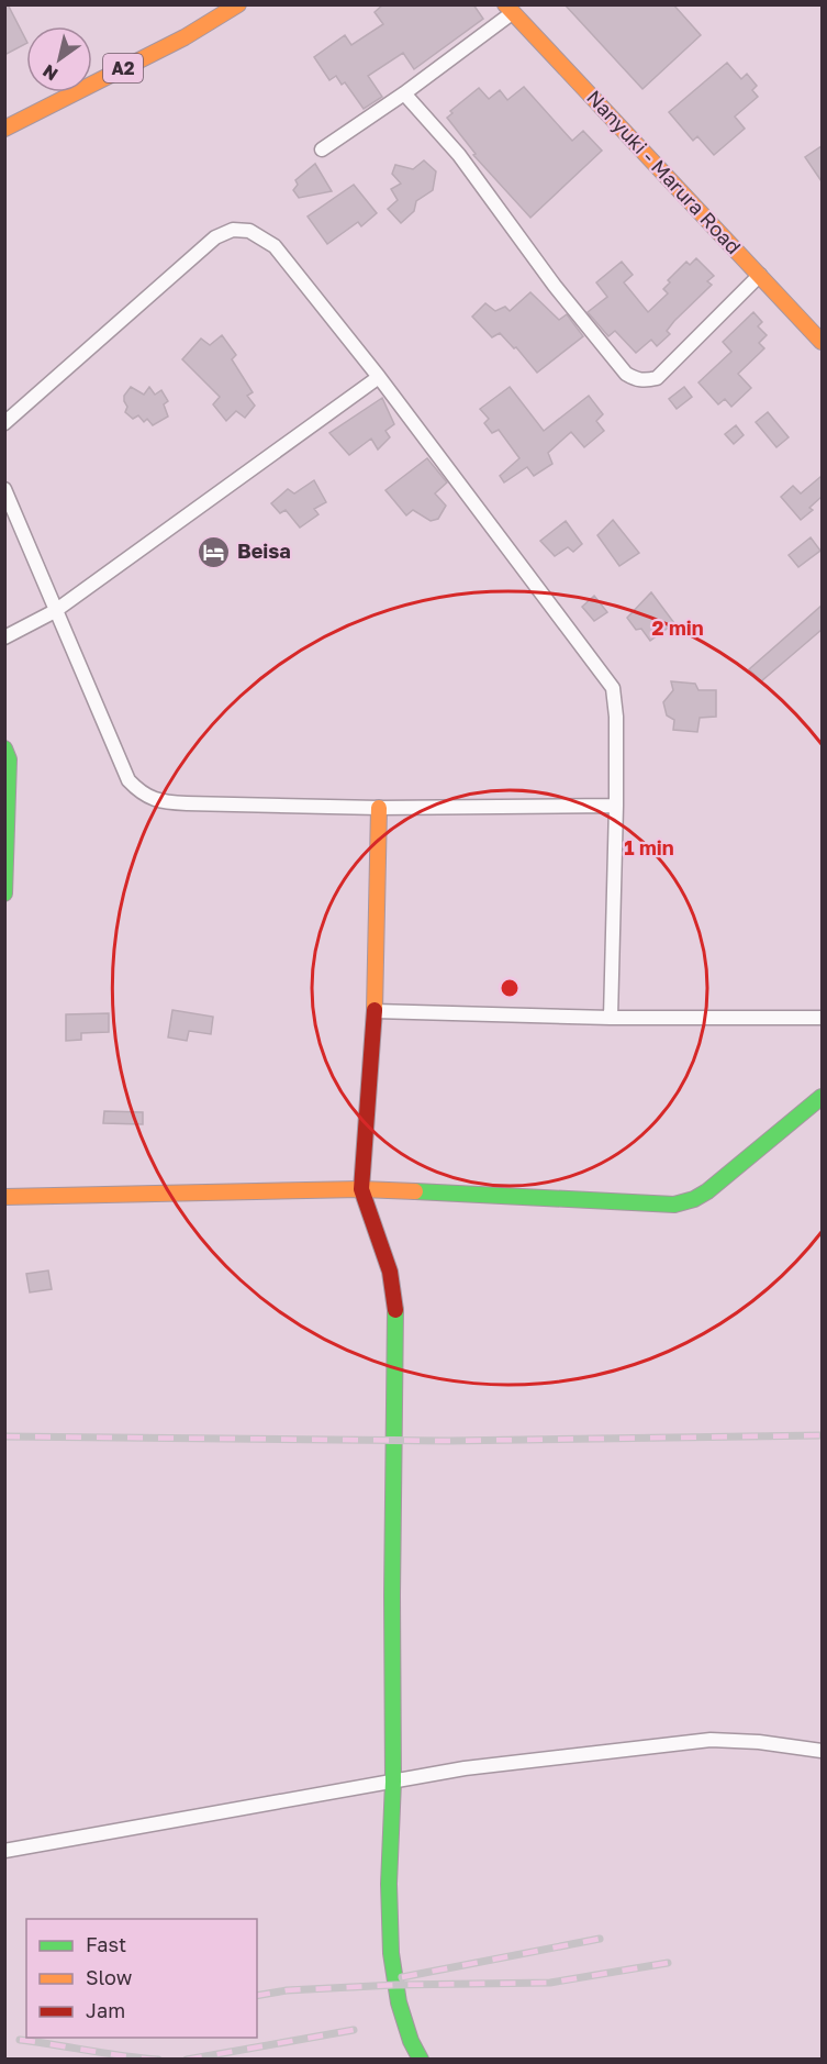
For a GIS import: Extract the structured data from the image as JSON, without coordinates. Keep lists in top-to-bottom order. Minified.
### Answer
{"streets":{"main road":["A2","Nanyuki - Marura Road"]},"places":{"hotel":["Beisa"]},"legend":["Fast","Slow","Jam"],"north":"bottom left","rings":["2 min","1 min"]}
